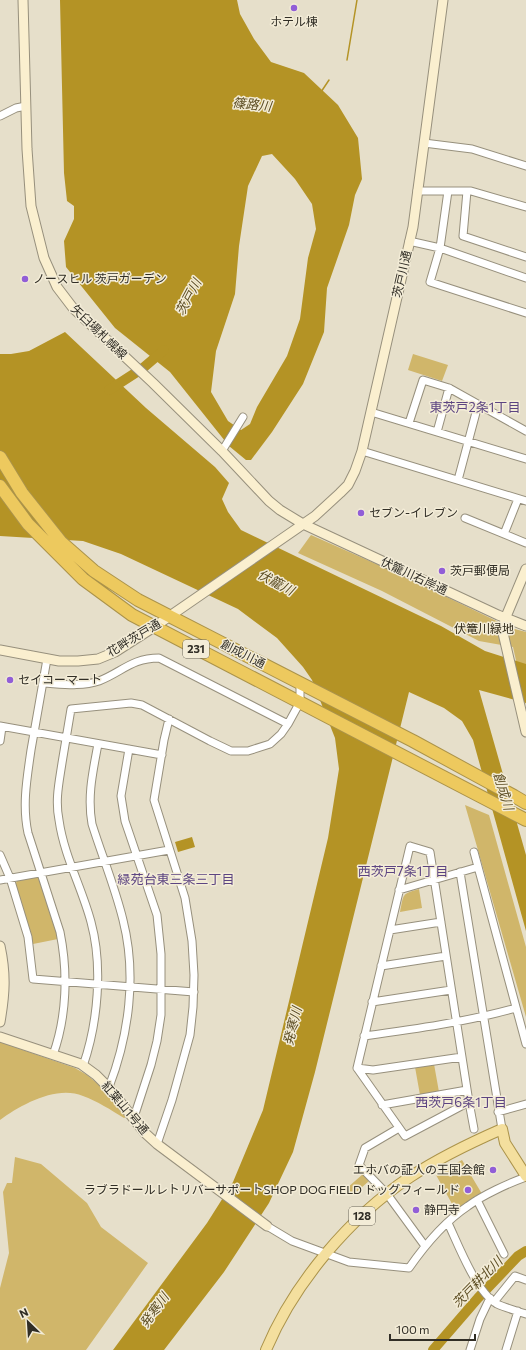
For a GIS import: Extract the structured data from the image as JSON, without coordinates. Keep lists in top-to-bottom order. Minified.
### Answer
{"streets":{"highway":["231","創成川通"],"main road":["茨戸川通","矢臼場札幌線","伏籠川右岸通","花畔茨戸通","紅葉山1号通","128"]},"crossings":[["茨戸川通","矢臼場札幌線"],["茨戸川通","伏籠川右岸通"],["茨戸川通","花畔茨戸通"],["矢臼場札幌線","伏籠川右岸通"],["花畔茨戸通","創成川通"]],"districts":["東茨戸2条1丁目","西茨戸7条1丁目","緑苑台東三条三丁目","西茨戸6条1丁目"],"water":["篠路川","茨戸川","伏籠川","創成川","発寒川","茨戸耕北川"],"parks":["伏篭川緑地"],"places":["ホテル棟","ノースヒル 茨戸ガーデン","セブン-イレブン","茨戸郵便局","セイコーマート","エホバの証人の王国会館","ラブラドールレトリバーサポートSHOP DOG FIELD ドッグフィールド","静円寺"],"scale_bar":"100 m","north":"top left"}
